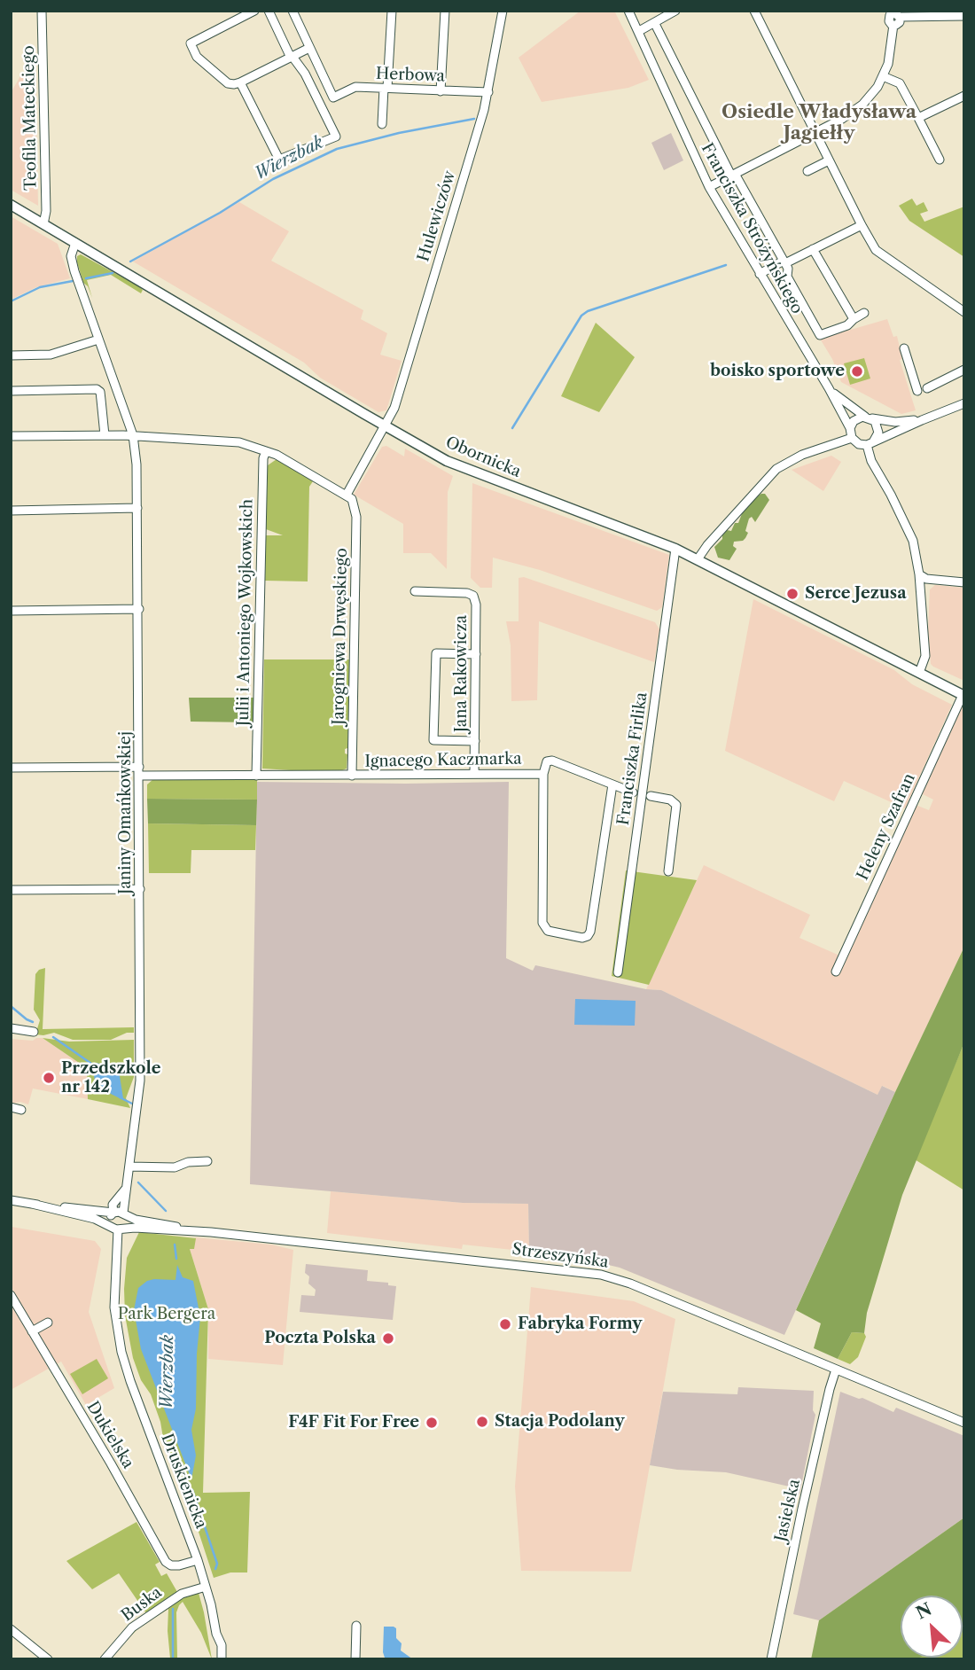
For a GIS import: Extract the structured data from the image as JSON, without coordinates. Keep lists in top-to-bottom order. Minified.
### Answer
{"streets":{"main road":["Obornicka"],"street":["Herbowa","Teofila Mateckiego","Hulewiczów","Franciszka Stróżyńskiego","Julii i Antoniego Wojkowskich","Jarogniewa Drwęskiego","Jana Rakowicza","Franciszka Firlika","Ignacego Kaczmarka","Janiny Omańkowskiej","Heleny Szafran","Strzeszyńska","Dukielska","Druskienicka","Jasielska","Buska"]},"crossings":[["Herbowa","Hulewiczów"],["Teofila Mateckiego","Obornicka"],["Hulewiczów","Obornicka"],["Obornicka","Franciszka Firlika"],["Obornicka","Janiny Omańkowskiej"],["Obornicka","Heleny Szafran"],["Julii i Antoniego Wojkowskich","Ignacego Kaczmarka"],["Jarogniewa Drwęskiego","Ignacego Kaczmarka"],["Jana Rakowicza","Ignacego Kaczmarka"],["Franciszka Firlika","Ignacego Kaczmarka"],["Ignacego Kaczmarka","Janiny Omańkowskiej"],["Janiny Omańkowskiej","Strzeszyńska"],["Janiny Omańkowskiej","Druskienicka"],["Strzeszyńska","Druskienicka"],["Strzeszyńska","Jasielska"],["Dukielska","Druskienicka"],["Druskienicka","Buska"]],"districts":["Osiedle Władysława Jagiełły"],"water":["Wierzbak"],"parks":["Park Bergera"],"places":["boisko sportowe","Serce Jezusa","Przedszkole nr 142","Fabryka Formy","Poczta Polska","Stacja Podolany","F4F Fit For Free"],"north":"top left"}
